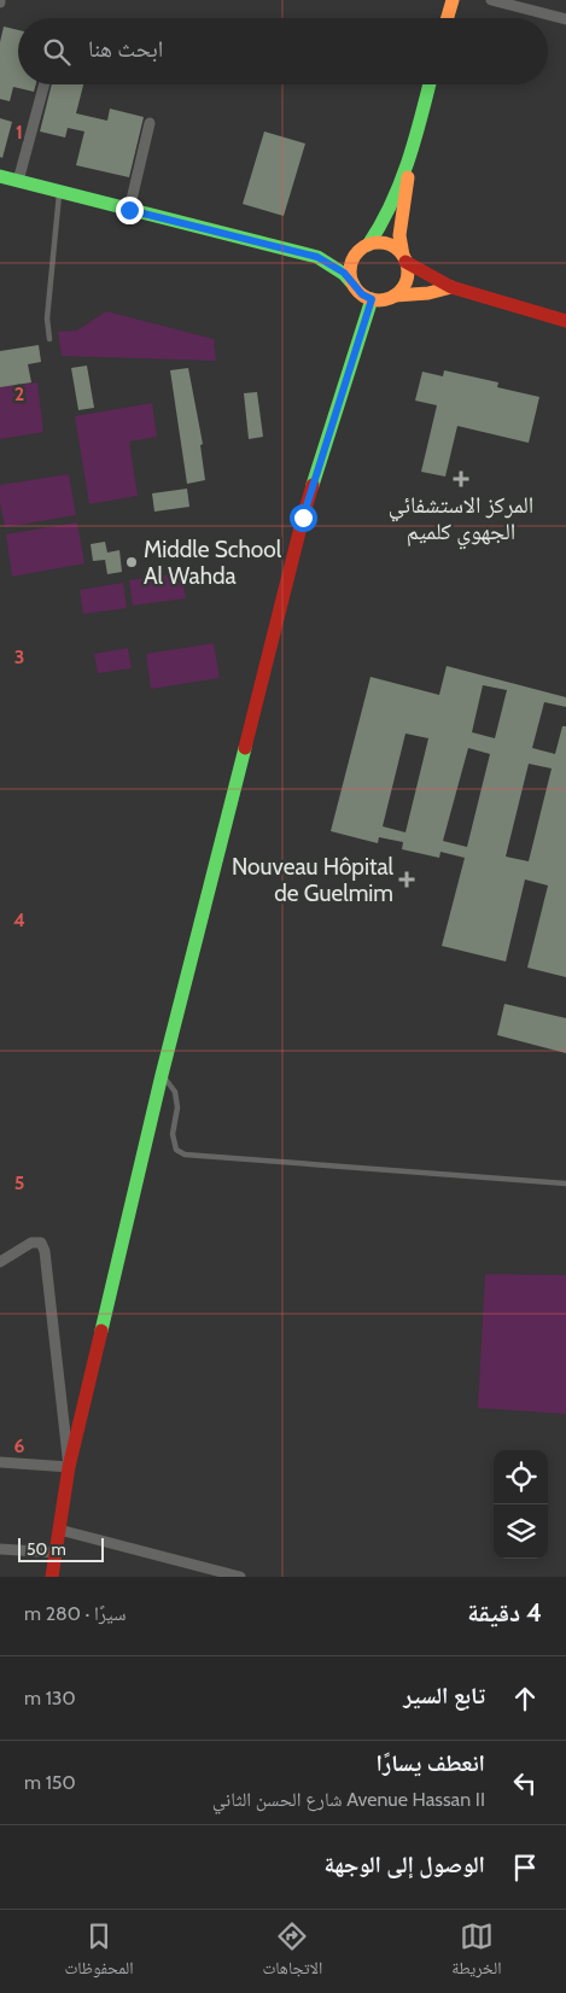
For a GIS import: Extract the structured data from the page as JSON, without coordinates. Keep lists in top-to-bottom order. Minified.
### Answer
{"places":{"health":["المركز الاستشفائي الجهوي كلميم","Nouveau Hôpital de Guelmim"],"other":["Middle School Al Wahda"]},"scale_bar":"50 m","page":{"search":"ابحث هنا","scale":"50 m","heading":["4 دقيقة","سيرًا · 280 m"],"list":[["تابع السير","130 m"],["انعطف يسارًا","Avenue Hassan II شارع الحسن الثاني","150 m"],"الوصول إلى الوجهة"],"nav":["الخريطة","الاتجاهات","المحفوظات"]},"grid":{"rows":["1","2","3","4","5","6"]}}
